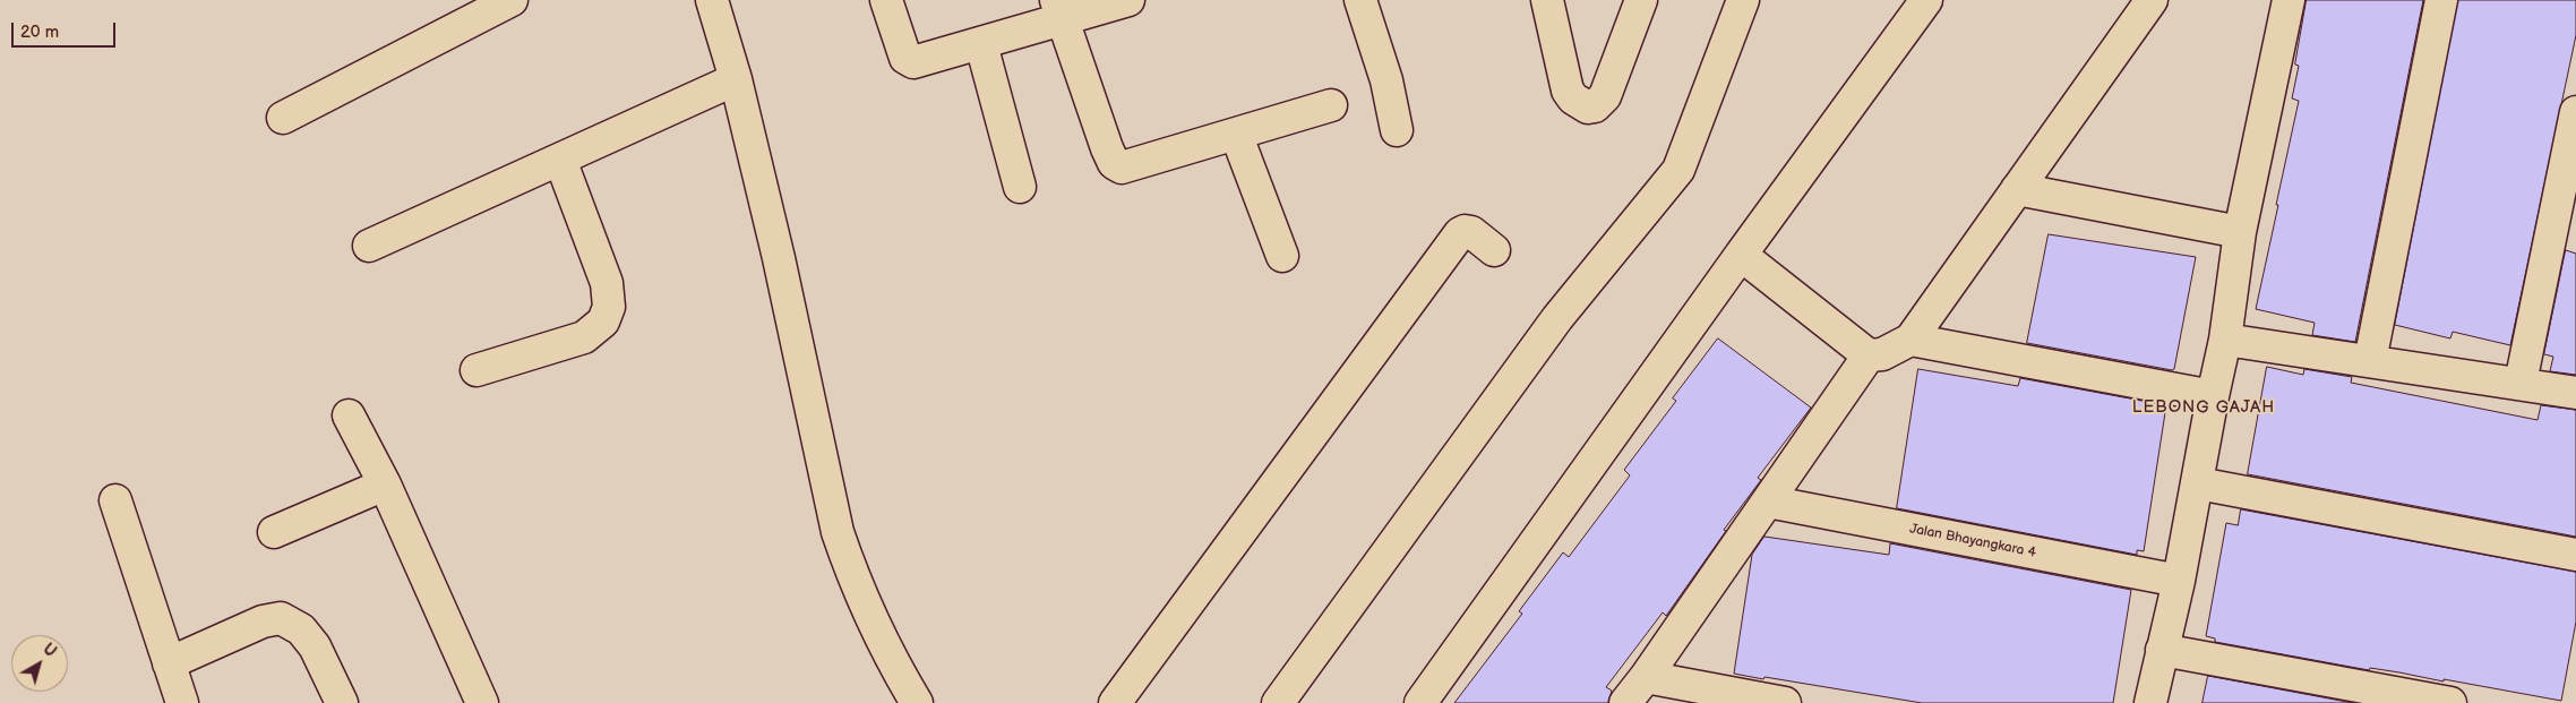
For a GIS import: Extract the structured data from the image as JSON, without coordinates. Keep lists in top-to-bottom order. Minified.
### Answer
{"streets":{"street":["Jalan Bhayangkara 4"]},"districts":["LEBONG GAJAH"],"scale_bar":"20 m","north":"top right"}
